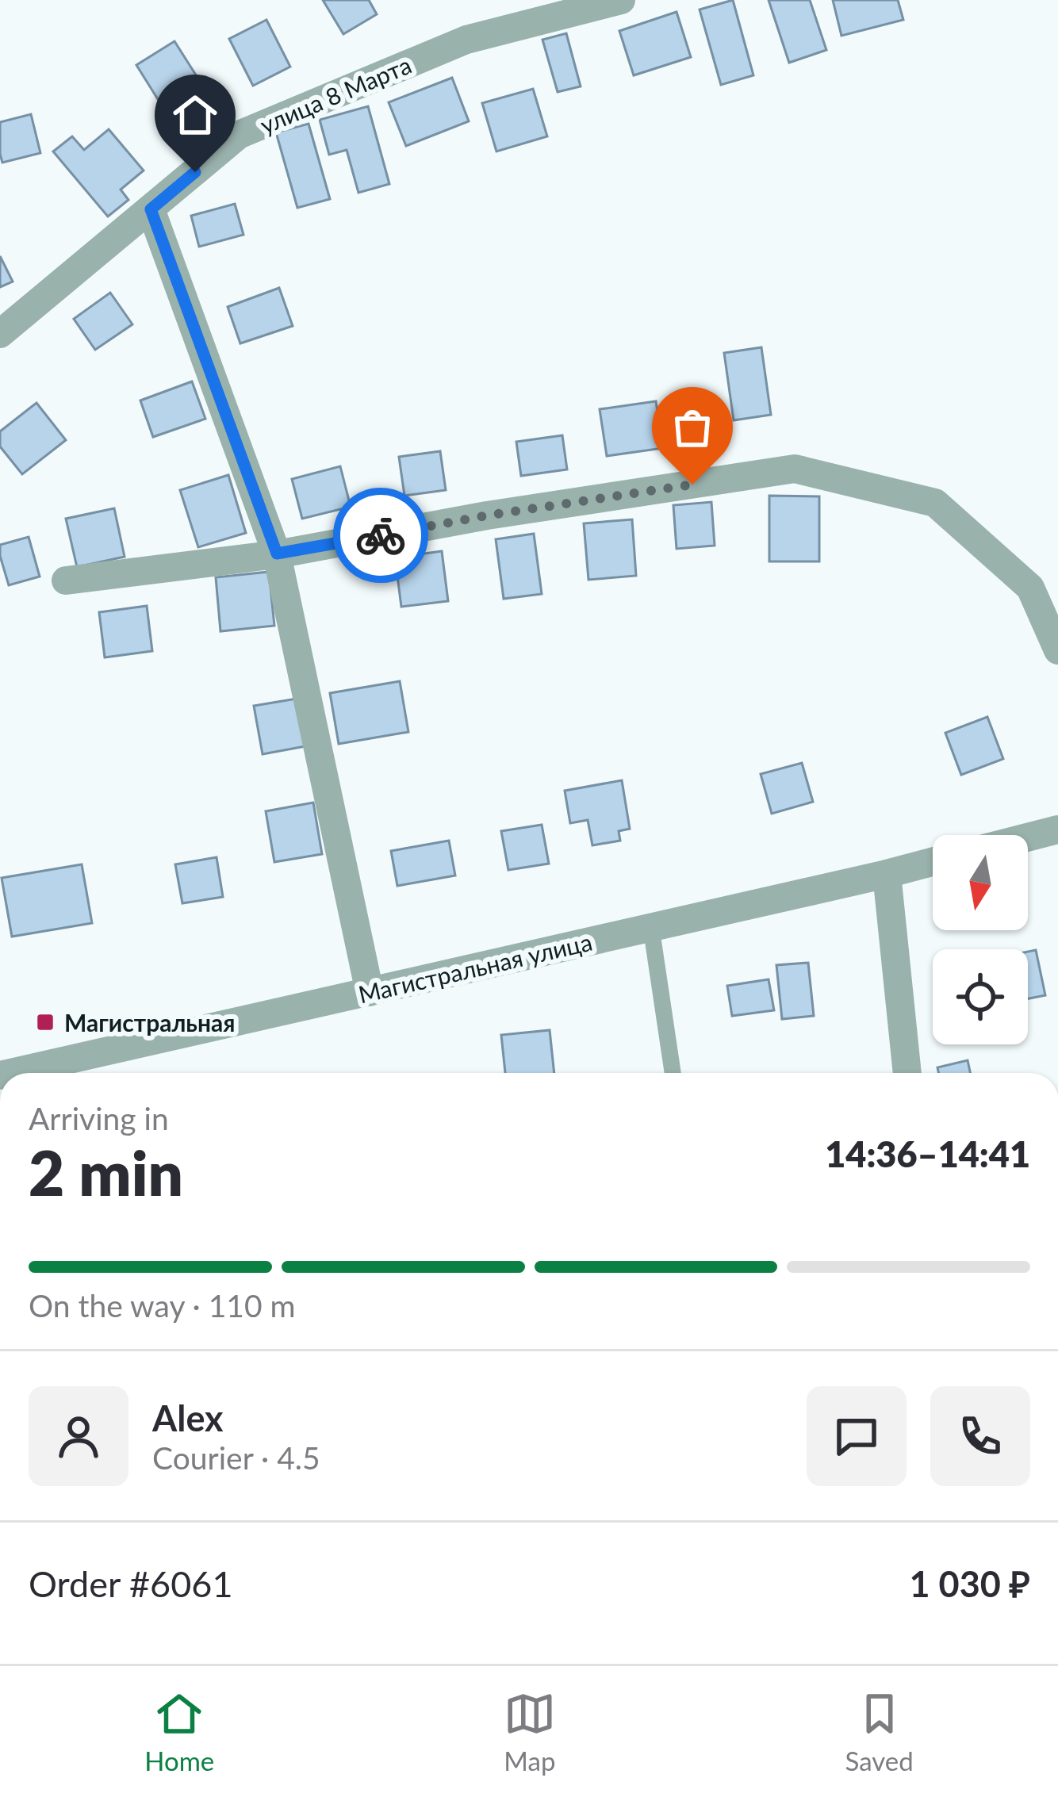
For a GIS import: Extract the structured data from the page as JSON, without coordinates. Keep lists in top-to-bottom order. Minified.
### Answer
{"streets":{"street":["улица 8 Марта","Магистральная улица"]},"places":{"transit":["Магистральная"]},"north":"bottom","page":{"heading":["2 min","Arriving in","14:36–14:41"],"panel":["Alex","Courier · 4.5","Order #6061","1 030 ₽"],"bar":"On the way · 110 m","tabs":["Home","Map","Saved"]}}
